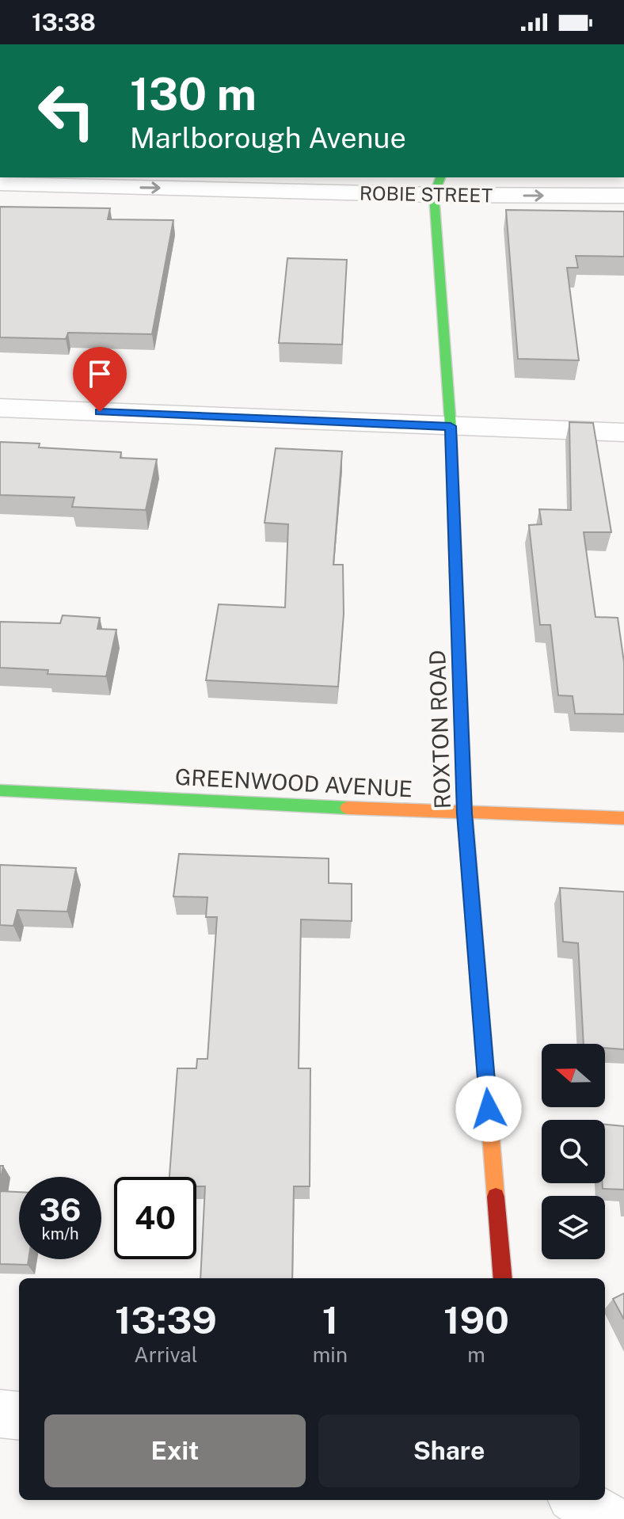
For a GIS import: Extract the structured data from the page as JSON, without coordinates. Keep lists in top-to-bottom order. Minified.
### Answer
{"streets":{"street":["ROBIE STREET","ROXTON ROAD","GREENWOOD AVENUE"]},"crossings":[["ROBIE STREET","ROXTON ROAD"],["ROXTON ROAD","GREENWOOD AVENUE"]],"north":"left","page":{"status":"13:38","turn":["130 m","Marlborough Avenue"],"speed":"36 km/h","limit":"40","eta":["13:39","Arrival","1","min","190","m"],"buttons":["Exit","Share"]}}
